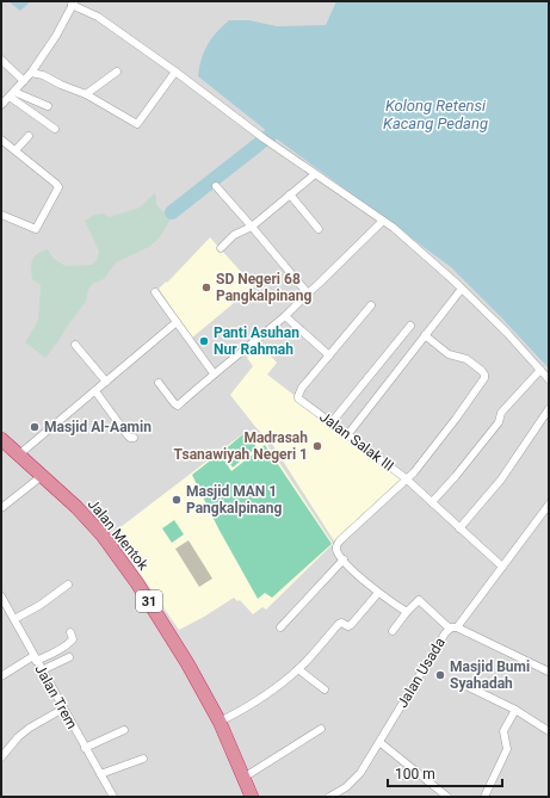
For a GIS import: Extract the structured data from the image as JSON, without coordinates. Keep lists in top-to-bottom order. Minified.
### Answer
{"streets":{"highway":["Jalan Mentok","31"],"street":["Jalan Salak III","Jalan Usada","Jalan Trem"]},"crossings":[["Jalan Salak III","Jalan Usada"]],"water":["Kolong Retensi Kacang Pedang"],"places":["SD Negeri 68 Pangkalpinang","Panti Asuhan Nur Rahmah","Masjid Al-Aamin","Madrasah Tsanawiyah Negeri 1","Masjid MAN 1 Pangkalpinang","Masjid Bumi Syahadah"],"scale_bar":"100 m"}
